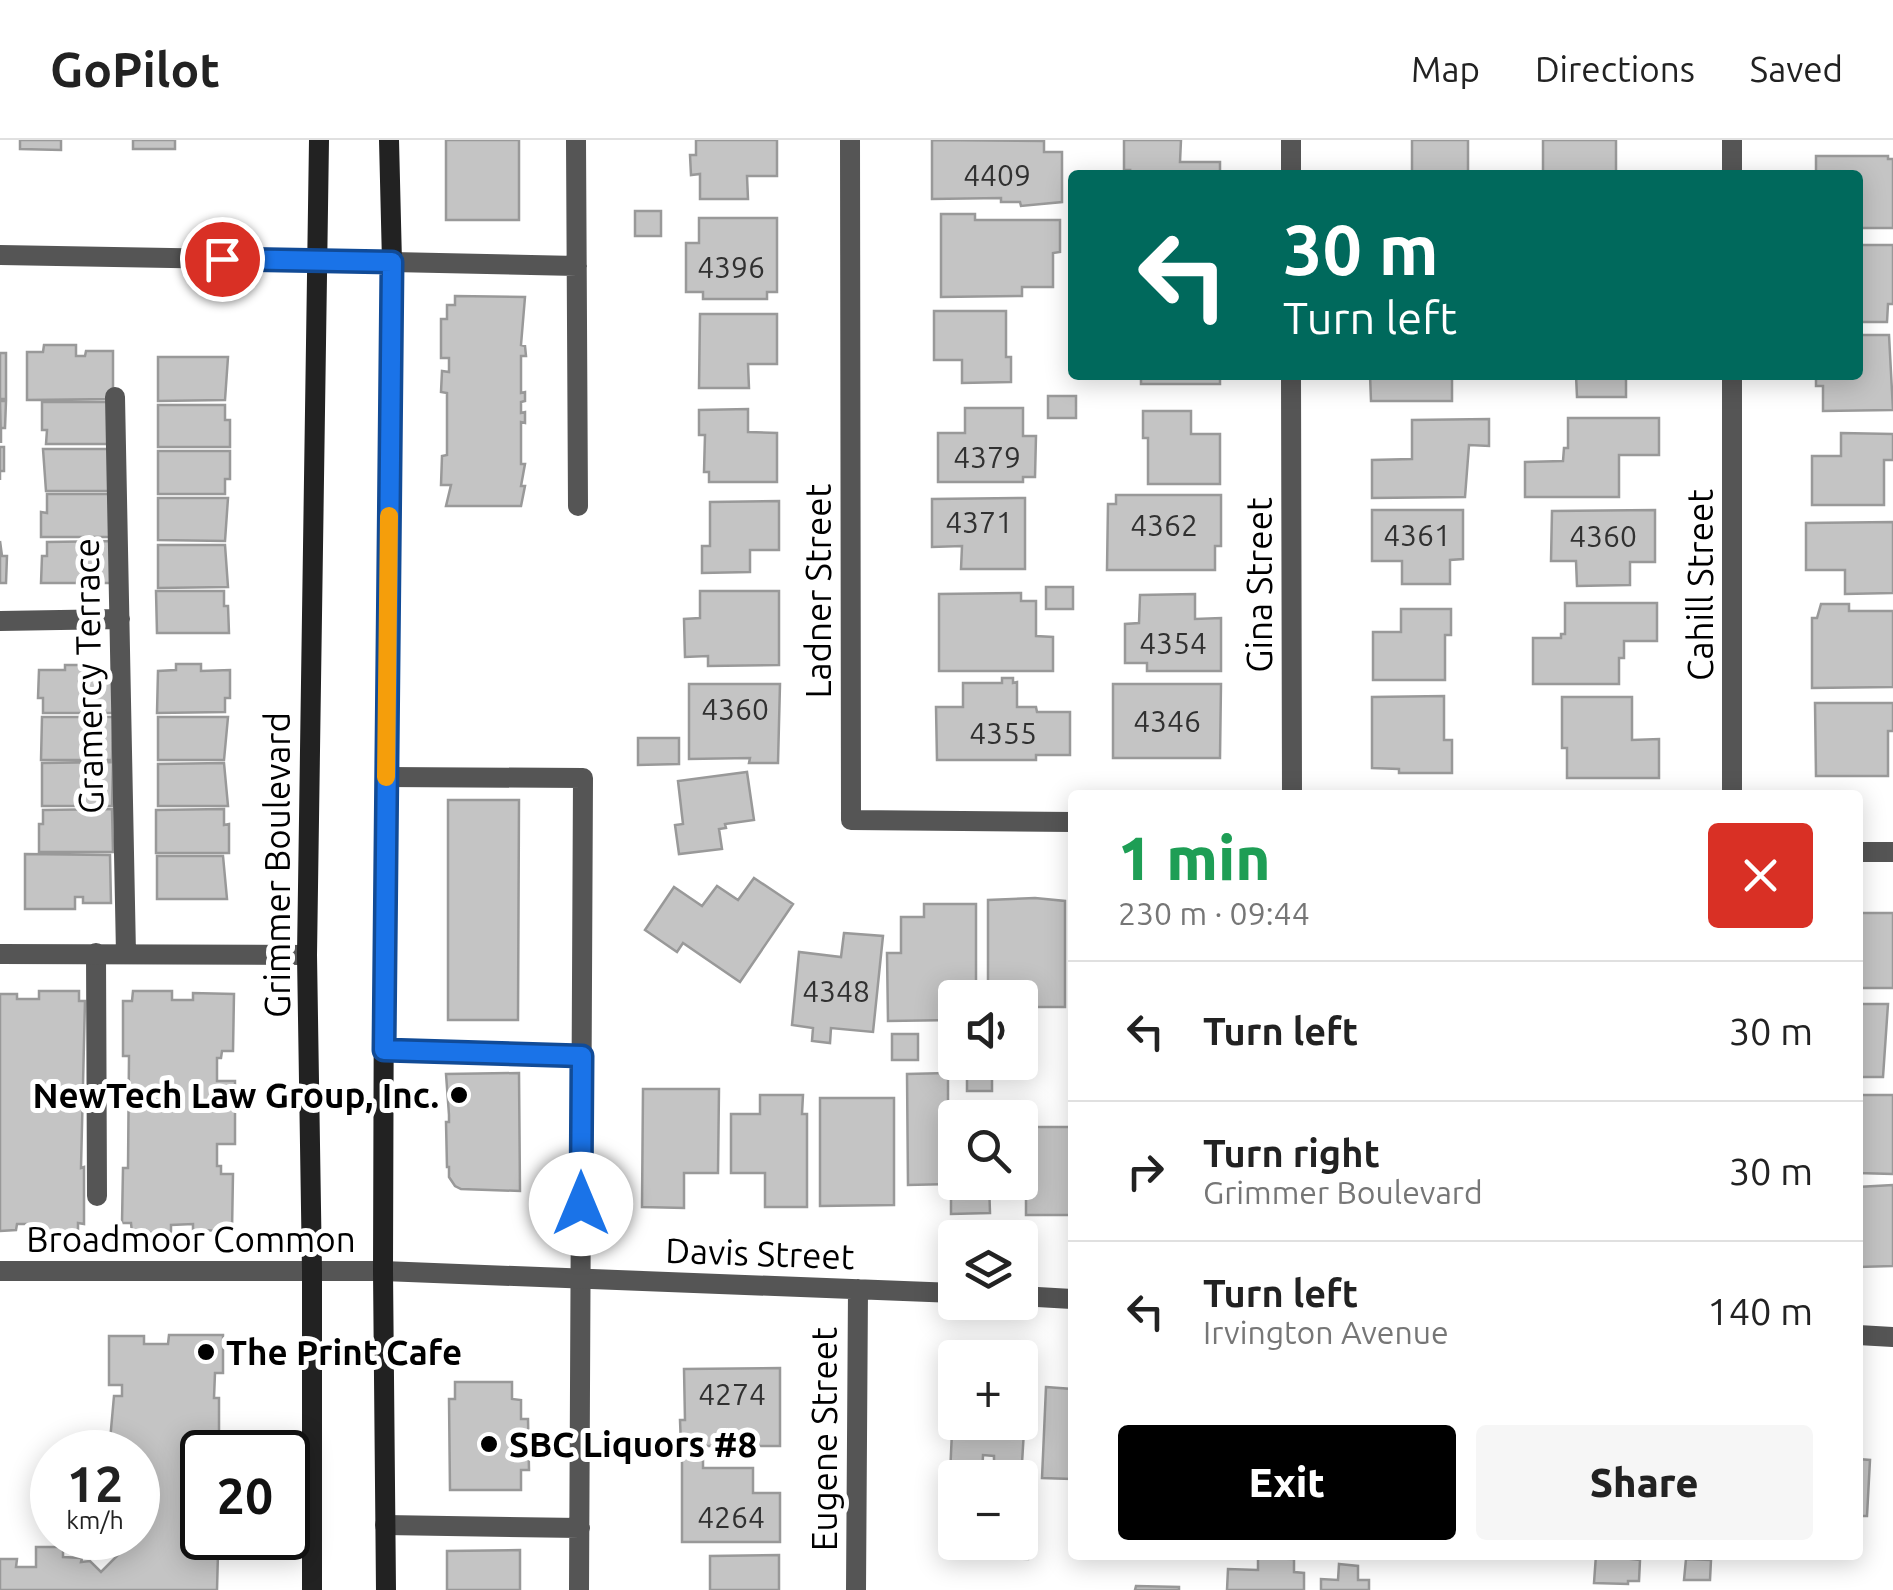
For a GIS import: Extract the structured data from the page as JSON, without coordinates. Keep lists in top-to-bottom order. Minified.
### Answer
{"streets":{"main road":["Grimmer Boulevard"],"street":["Gina Street","Cahill Street","Ladner Street","Gramercy Terrace","Broadmoor Common","Davis Street","Eugene Street"]},"crossings":[["Grimmer Boulevard","Broadmoor Common"],["Broadmoor Common","Davis Street"],["Davis Street","Eugene Street"]],"places":["NewTech Law Group, Inc.","The Print Cafe","SBC Liquors #8"],"house_numbers":["4409","4396","4379","4371","4362","4361","4360","4354","4360","4346","4355","4348","4274","4264"],"page":{"header":"GoPilot","nav":["Map","Directions","Saved"],"turn":["30 m","Turn left"],"heading":["1 min","230 m · 09:44"],"list":[{"name":"Turn left","value":"30 m"},{"name":"Turn right","note":"Grimmer Boulevard","value":"30 m"},{"name":"Turn left","note":"Irvington Avenue","value":"140 m"}],"map_buttons":["+","−"],"buttons":["Exit","Share"],"speed":"12 km/h","limit":"20"}}
